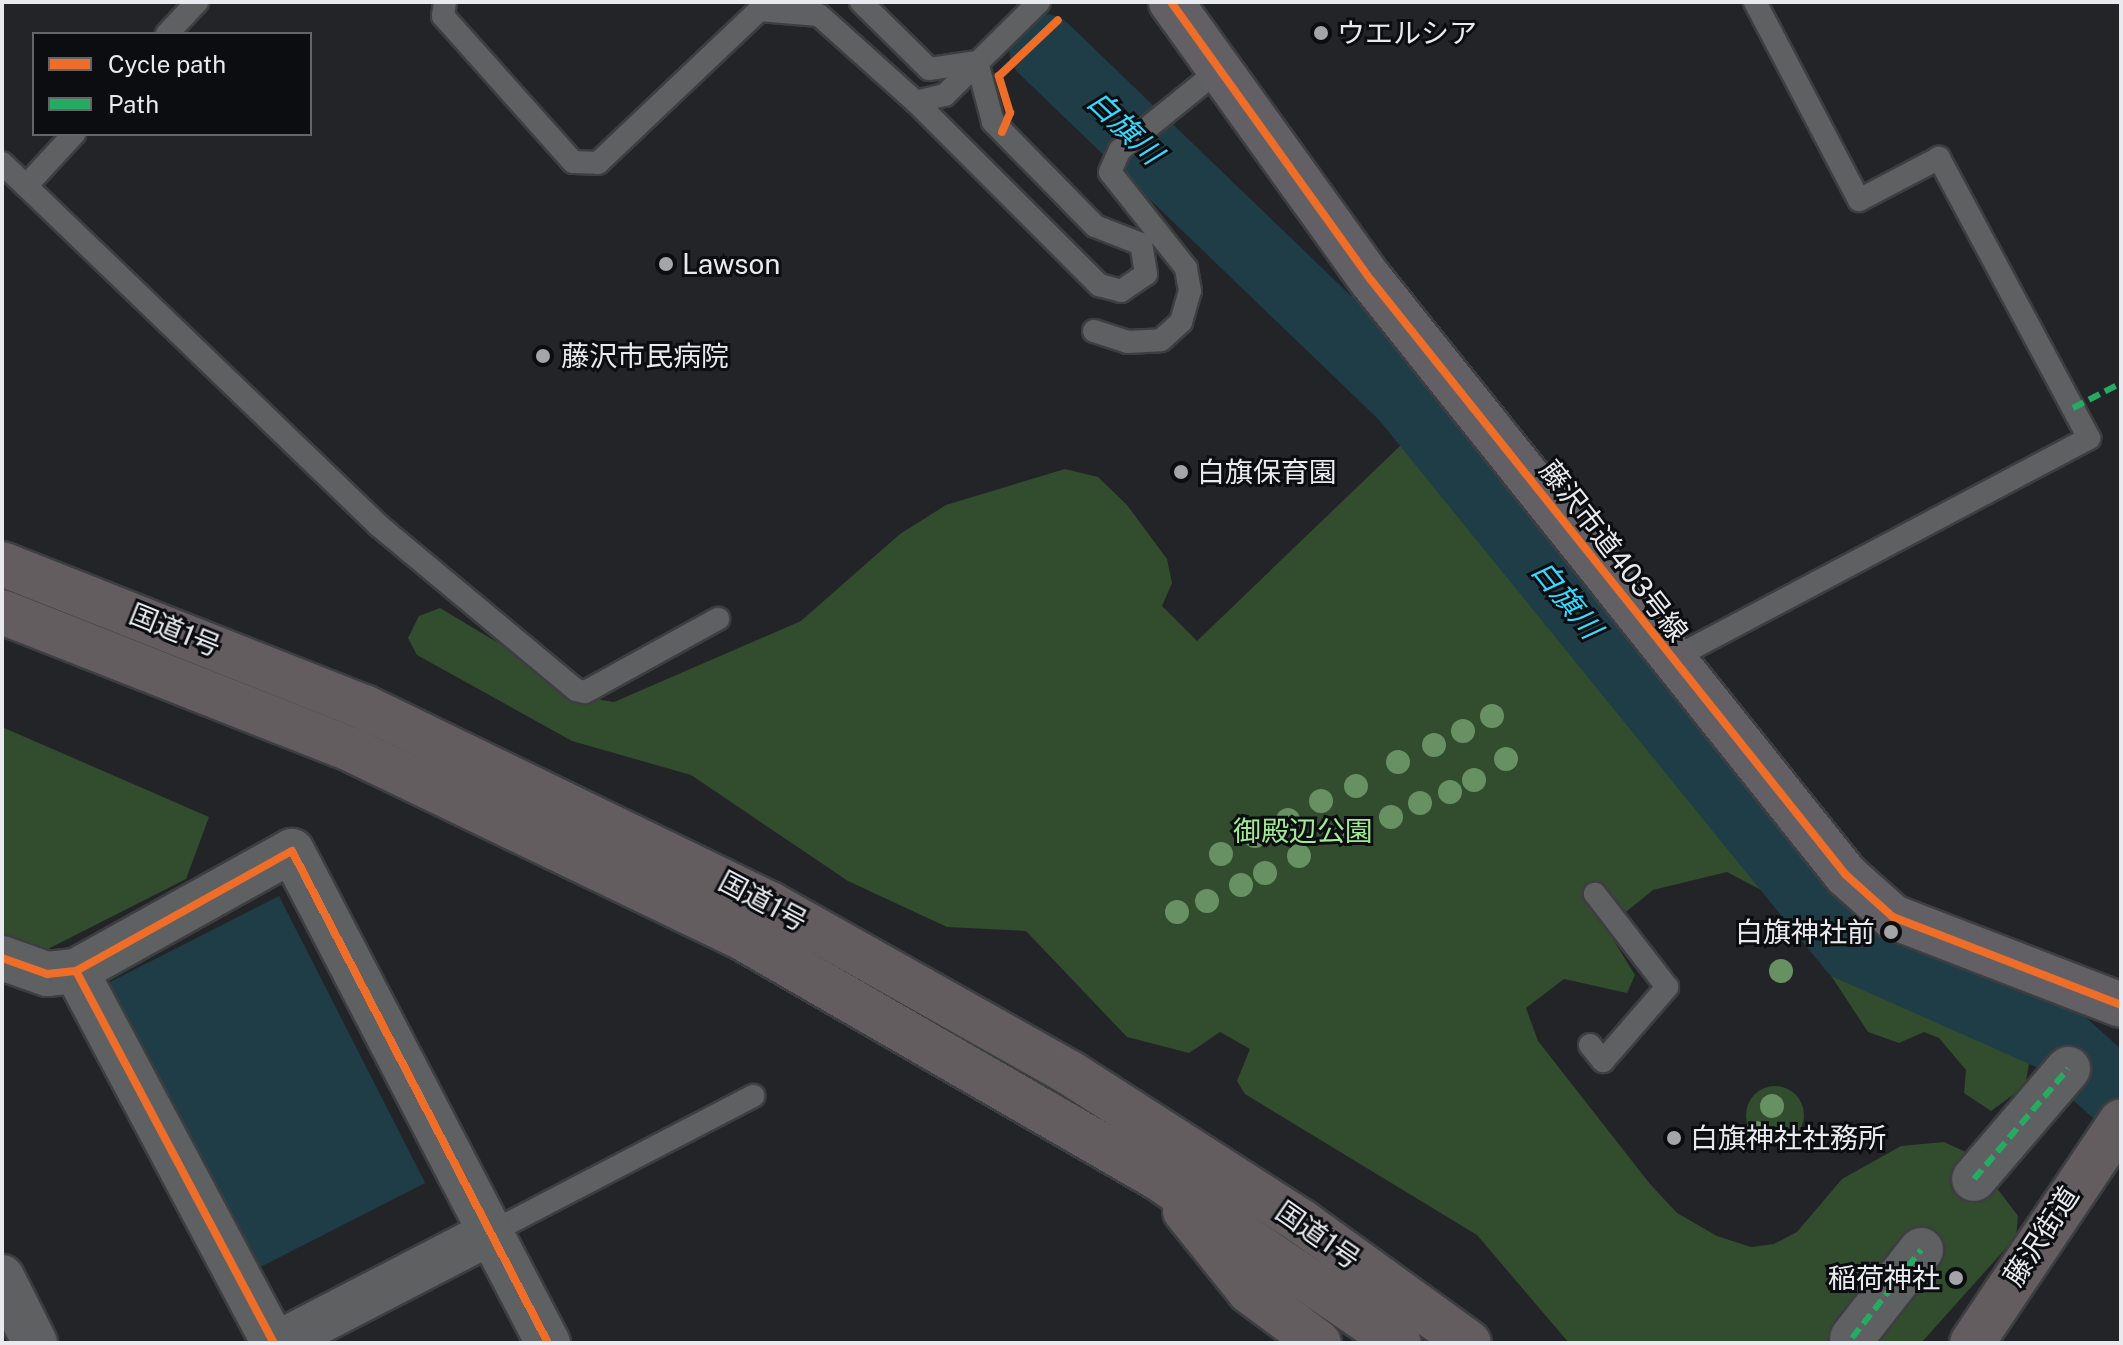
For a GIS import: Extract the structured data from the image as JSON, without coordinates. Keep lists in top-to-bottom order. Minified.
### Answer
{"streets":{"highway":["国道1号","藤沢街道"],"street":["藤沢市道403号線"]},"water":["白旗川"],"parks":["御殿辺公園"],"places":["ウエルシア","Lawson","藤沢市民病院","白旗保育園","白旗神社前","白旗神社社務所","稲荷神社"],"legend":["Cycle path","Path"]}
